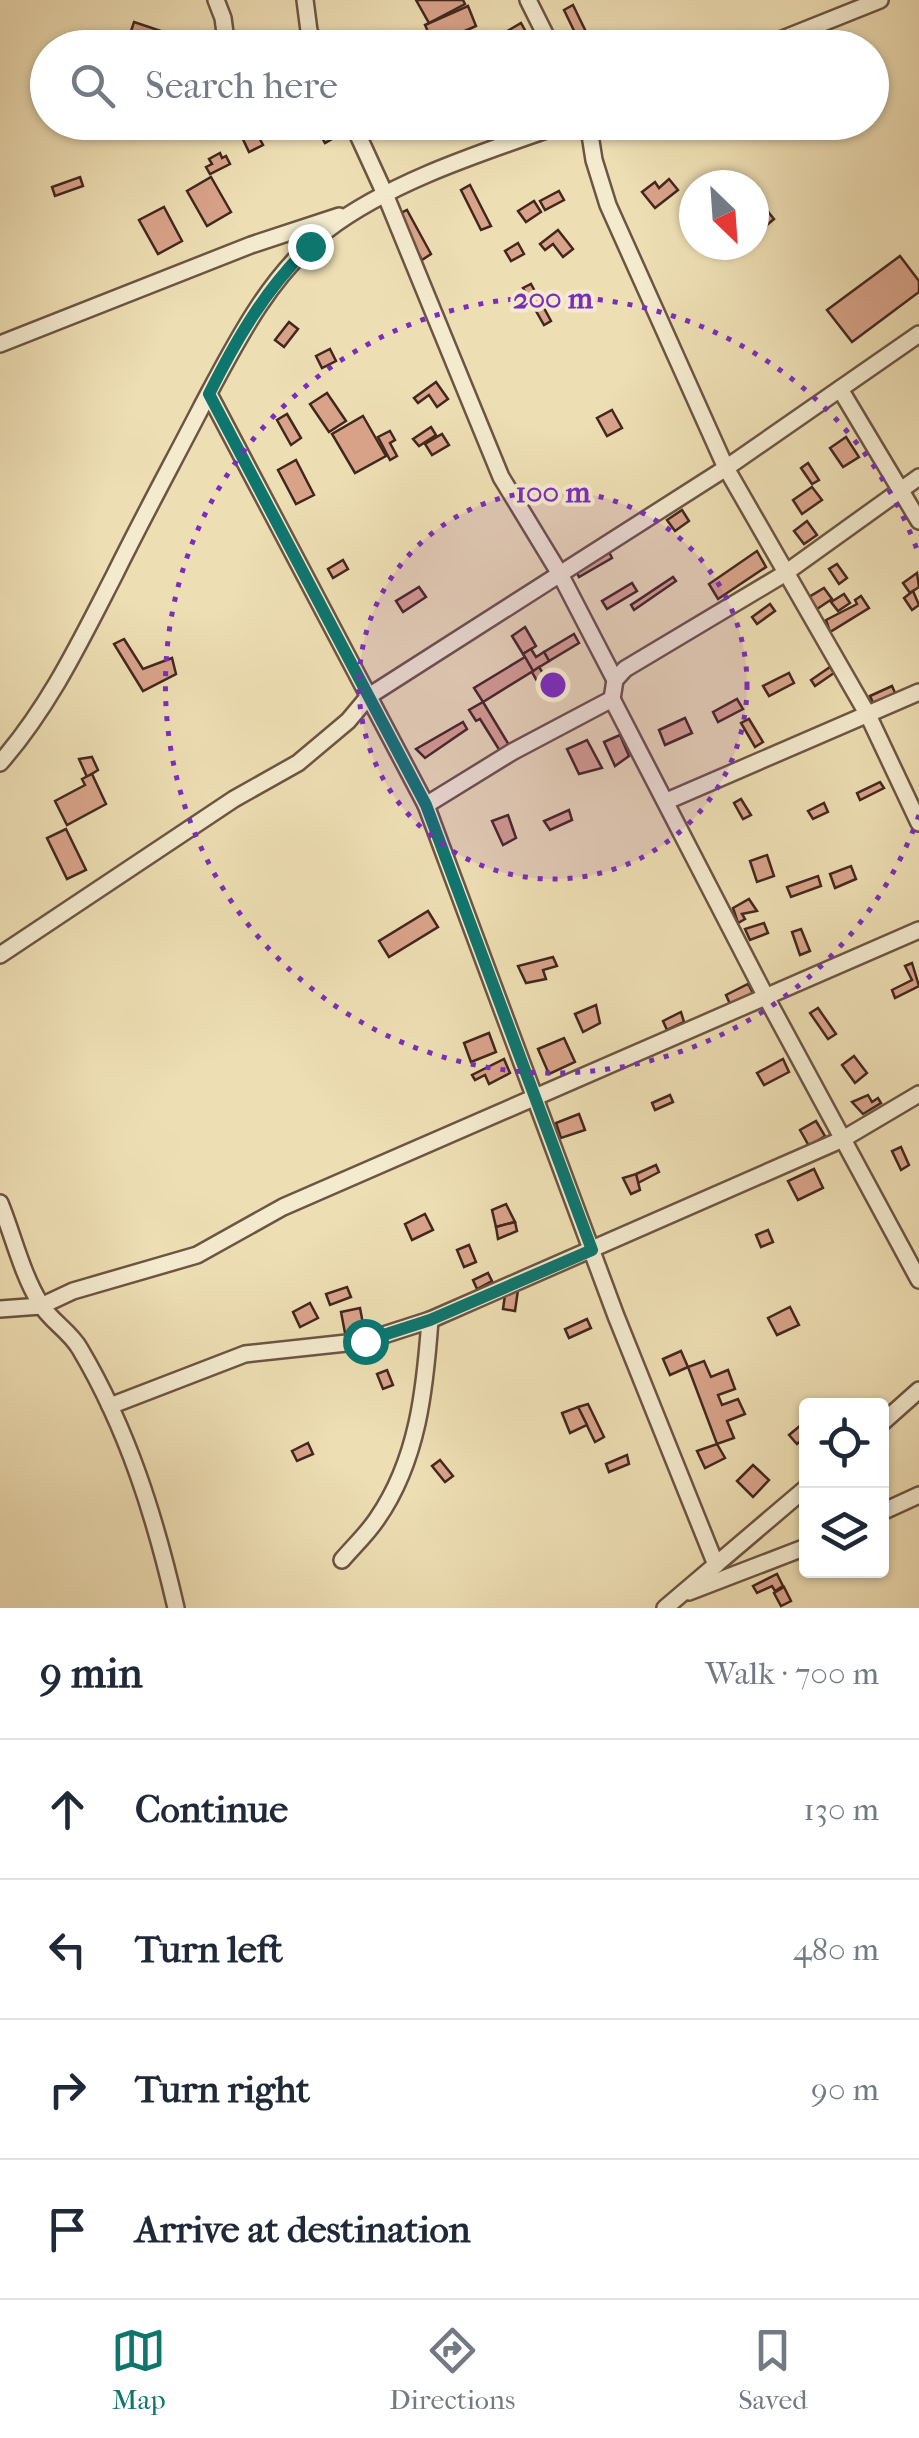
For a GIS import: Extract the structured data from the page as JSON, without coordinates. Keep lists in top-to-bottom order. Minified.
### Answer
{"north":"bottom right","page":{"search":"Search here","heading":["9 min","Walk · 700 m"],"list":[["Continue","130 m"],["Turn left","480 m"],["Turn right","90 m"],"Arrive at destination"],"nav":["Map","Directions","Saved"]},"rings":["200 m","100 m"]}
